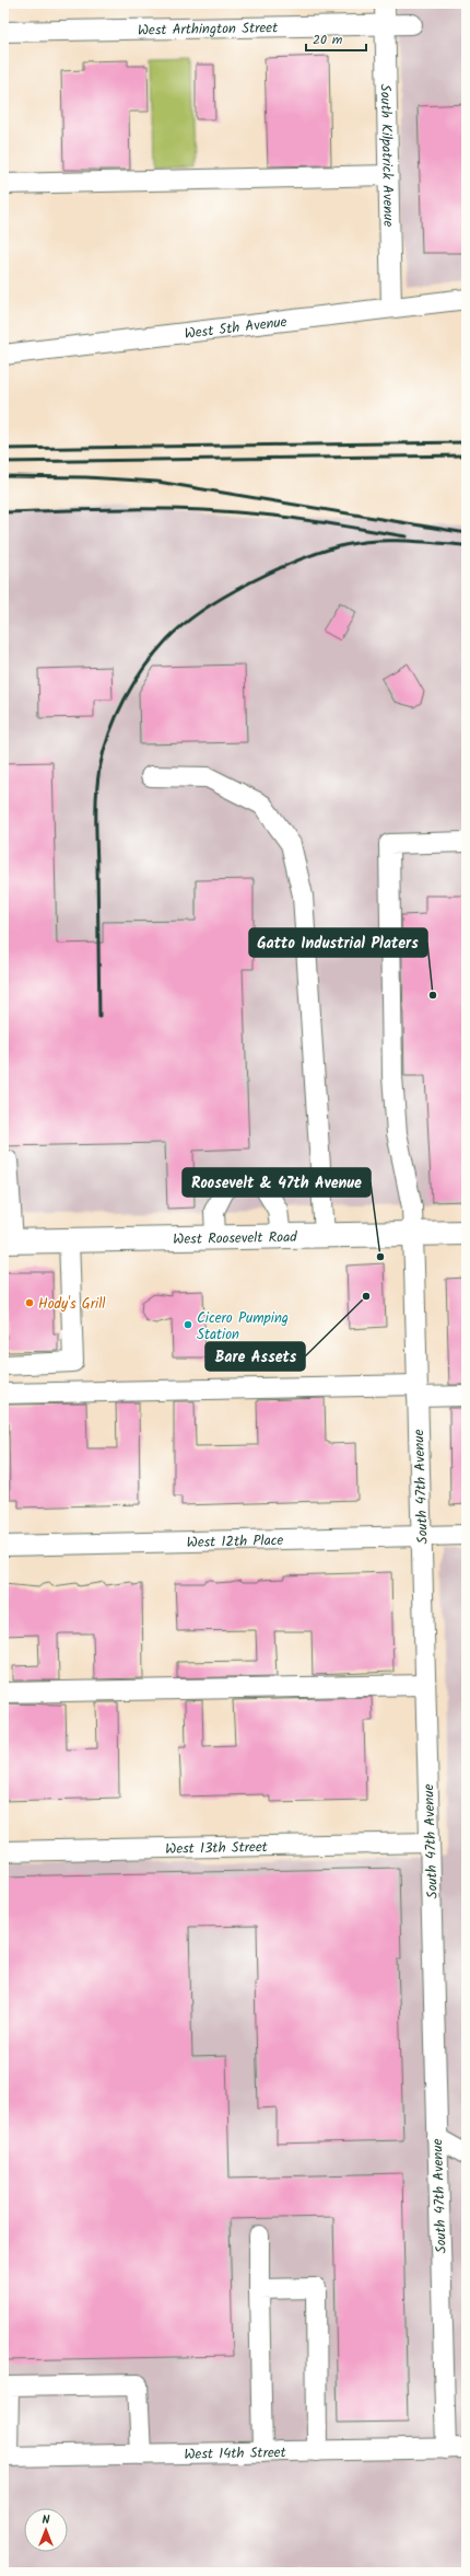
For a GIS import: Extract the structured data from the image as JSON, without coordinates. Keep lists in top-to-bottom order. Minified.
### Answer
{"streets":{"main road":["West Roosevelt Road"],"street":["West Arthington Street","South Kilpatrick Avenue","West 5th Avenue","South 47th Avenue","West 12th Place","West 13th Street","West 14th Street"]},"crossings":[["West Arthington Street","South Kilpatrick Avenue"],["South Kilpatrick Avenue","West 5th Avenue"],["West Roosevelt Road","South 47th Avenue"],["South 47th Avenue","West 12th Place"],["South 47th Avenue","West 13th Street"],["South 47th Avenue","West 14th Street"]],"places":["Gatto Industrial Platers","Roosevelt & 47th Avenue","Bare Assets","Hody's Grill","Cicero Pumping Station"],"scale_bar":"20 m","north":"top"}
